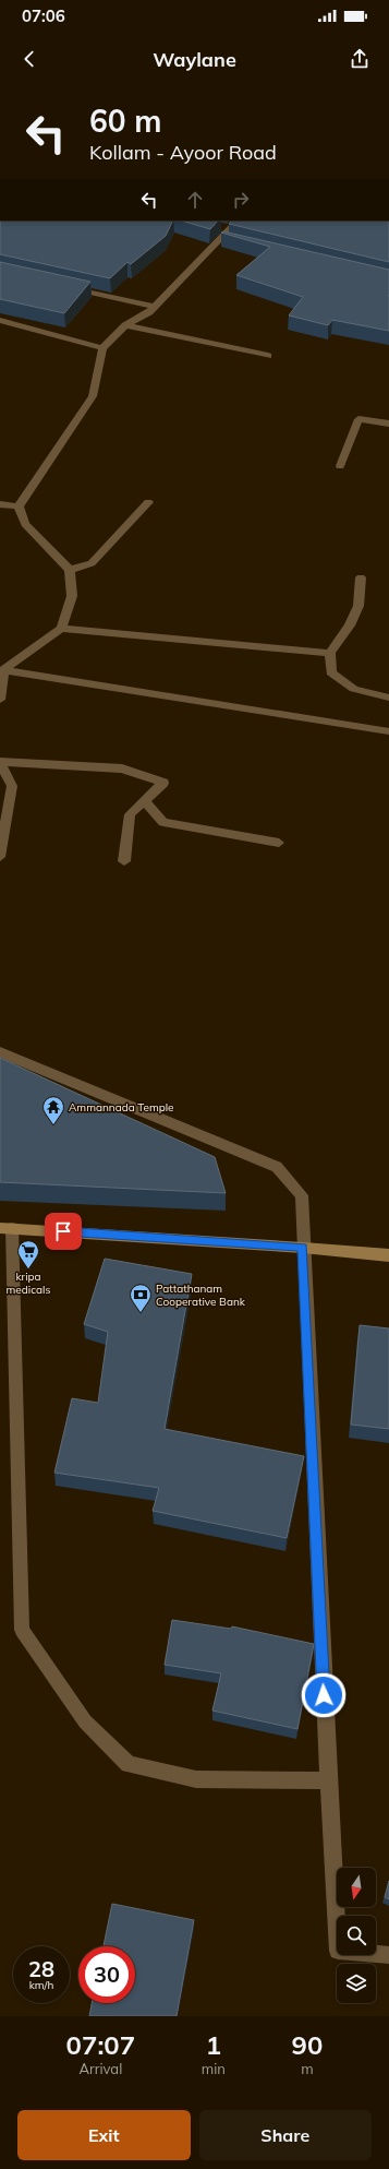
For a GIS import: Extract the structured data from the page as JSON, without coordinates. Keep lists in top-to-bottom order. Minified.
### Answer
{"places":{"temple":["Ammannada Temple"],"supermarket":["kripa medicals"],"bank":["Pattathanam Cooperative Bank"]},"north":"bottom","page":{"status":"07:06","header":"Waylane","turn":["60 m","Kollam - Ayoor Road"],"speed":"28 km/h","limit":"30","eta":["07:07","Arrival","1","min","90","m"],"buttons":["Exit","Share"]}}
